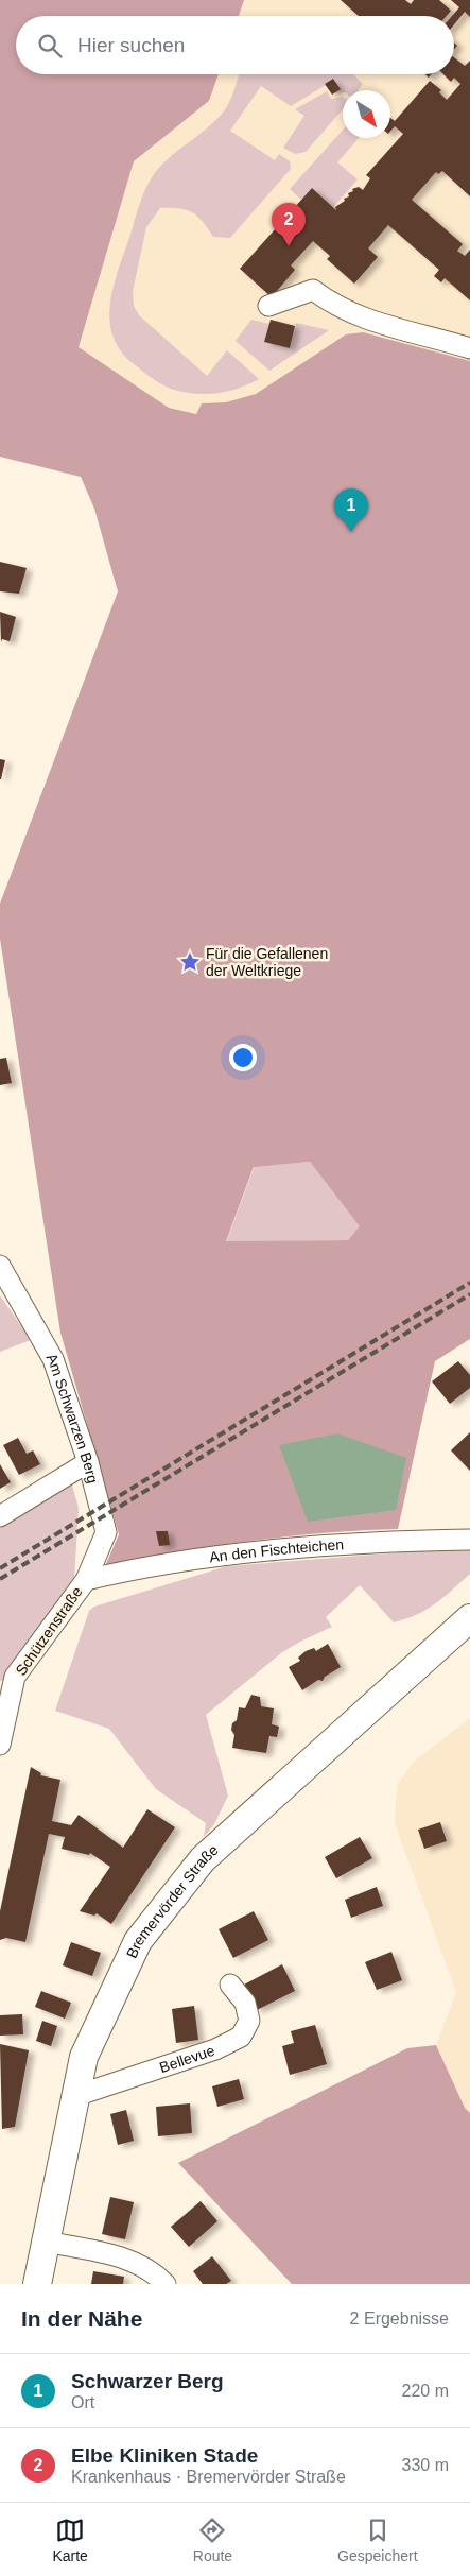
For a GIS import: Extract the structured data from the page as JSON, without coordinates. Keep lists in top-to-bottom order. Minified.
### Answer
{"streets":{"main road":["Bremervörder Straße"],"street":["Am Schwarzen Berg","An den Fischteichen","Schützenstraße","Bellevue"]},"crossings":[["Am Schwarzen Berg","An den Fischteichen"],["Am Schwarzen Berg","Schützenstraße"],["An den Fischteichen","Schützenstraße"],["Bremervörder Straße","Bellevue"]],"places":{"place":["Für die Gefallenen der Weltkriege"]},"north":"bottom right","page":{"search":"Hier suchen","pins":["2","1"],"heading":["In der Nähe","2 Ergebnisse"],"list":[{"mark":"1","name":"Schwarzer Berg","note":"Ort","value":"220 m"},{"mark":"2","name":"Elbe Kliniken Stade","note":"Krankenhaus · Bremervörder Straße","value":"330 m"}],"nav":["Karte","Route","Gespeichert"]}}
